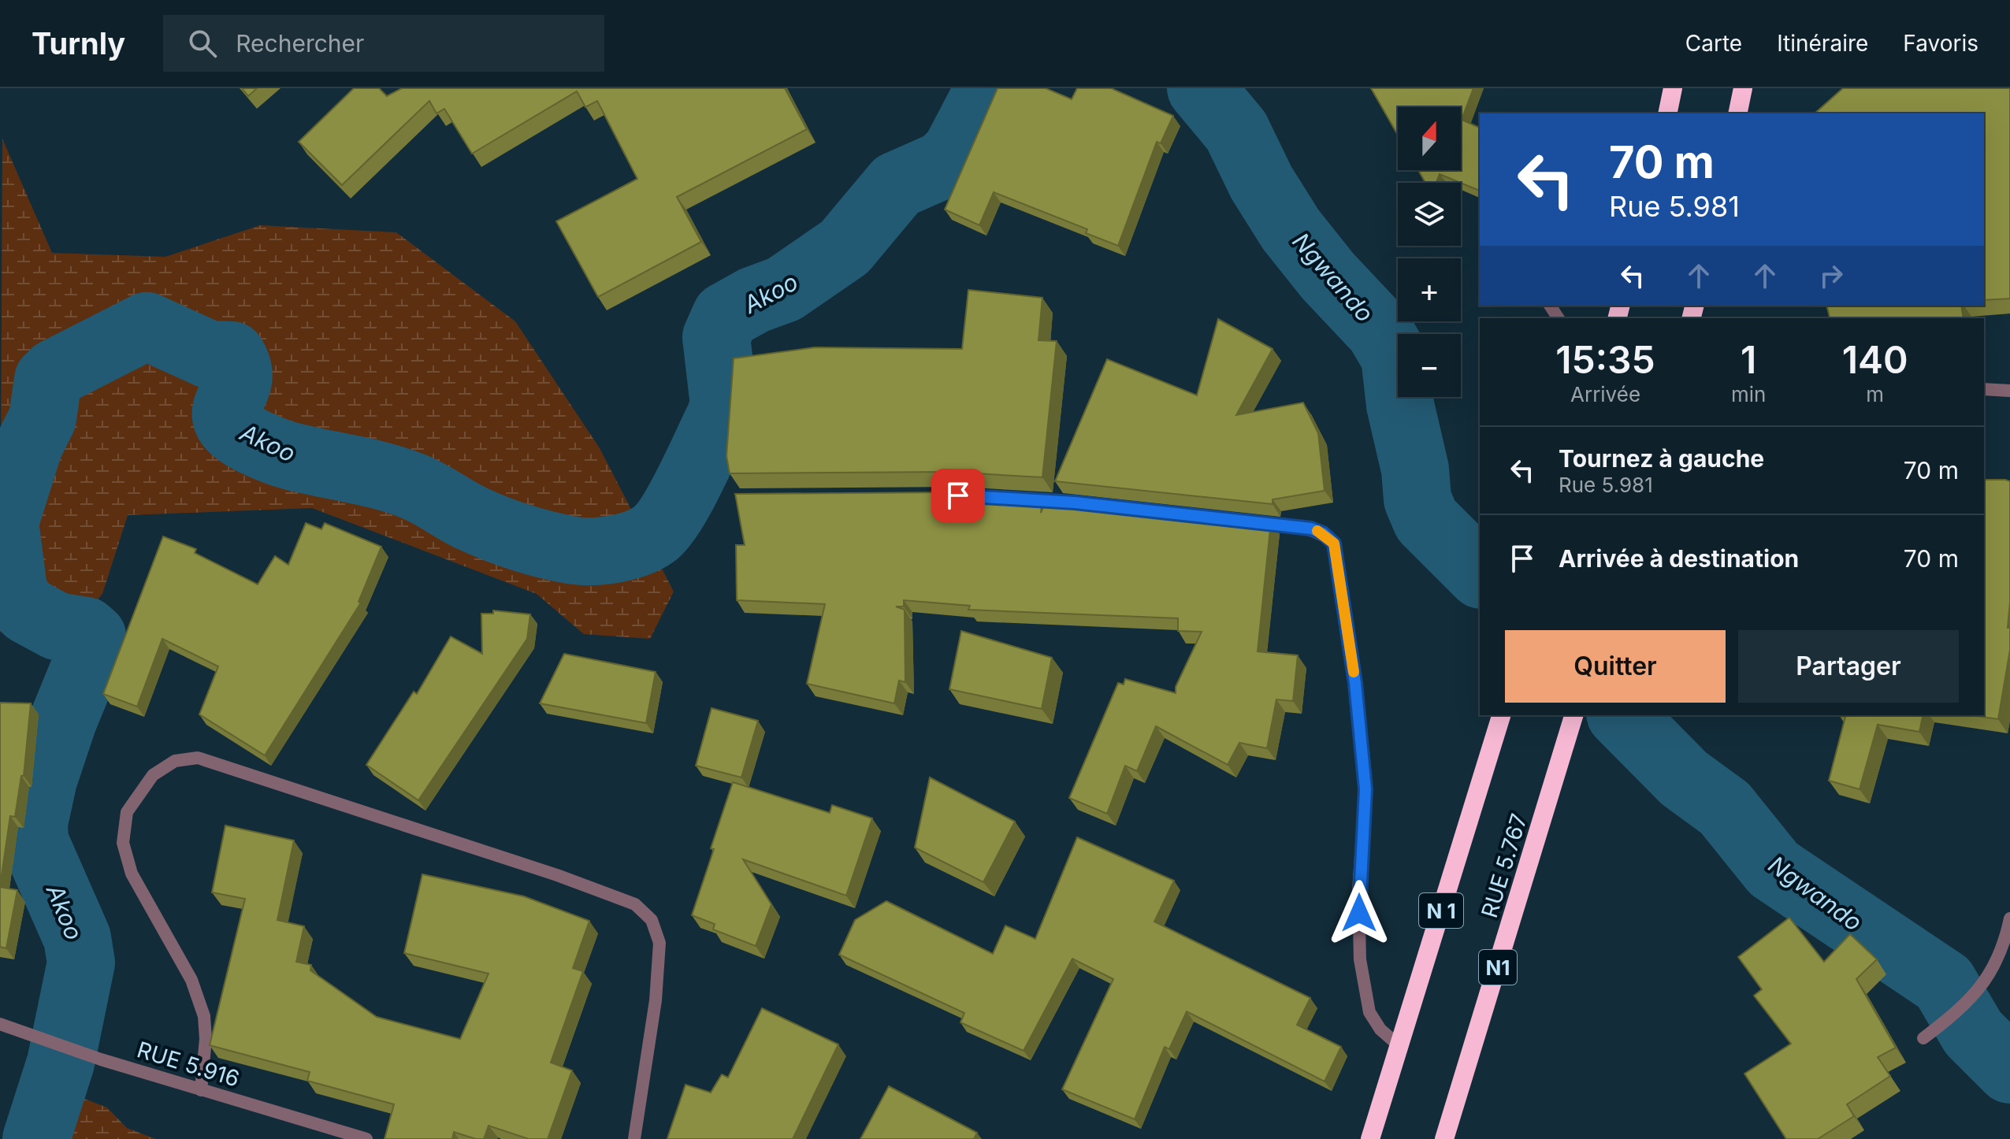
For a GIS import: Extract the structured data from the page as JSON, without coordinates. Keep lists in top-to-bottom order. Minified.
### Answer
{"streets":{"highway":["RUE 5.767","N 1","N1"],"street":["RUE 5.916"]},"water":["Ngwando","Akoo"],"north":"top","page":{"header":"Turnly","search":"Rechercher","nav":["Carte","Itinéraire","Favoris"],"map_buttons":["+","−"],"turn":["70 m","Rue 5.981"],"eta":["15:35","Arrivée","1","min","140","m"],"list":[{"name":"Tournez à gauche","note":"Rue 5.981","value":"70 m"},{"name":"Arrivée à destination","value":"70 m"}],"buttons":["Quitter","Partager"]}}
